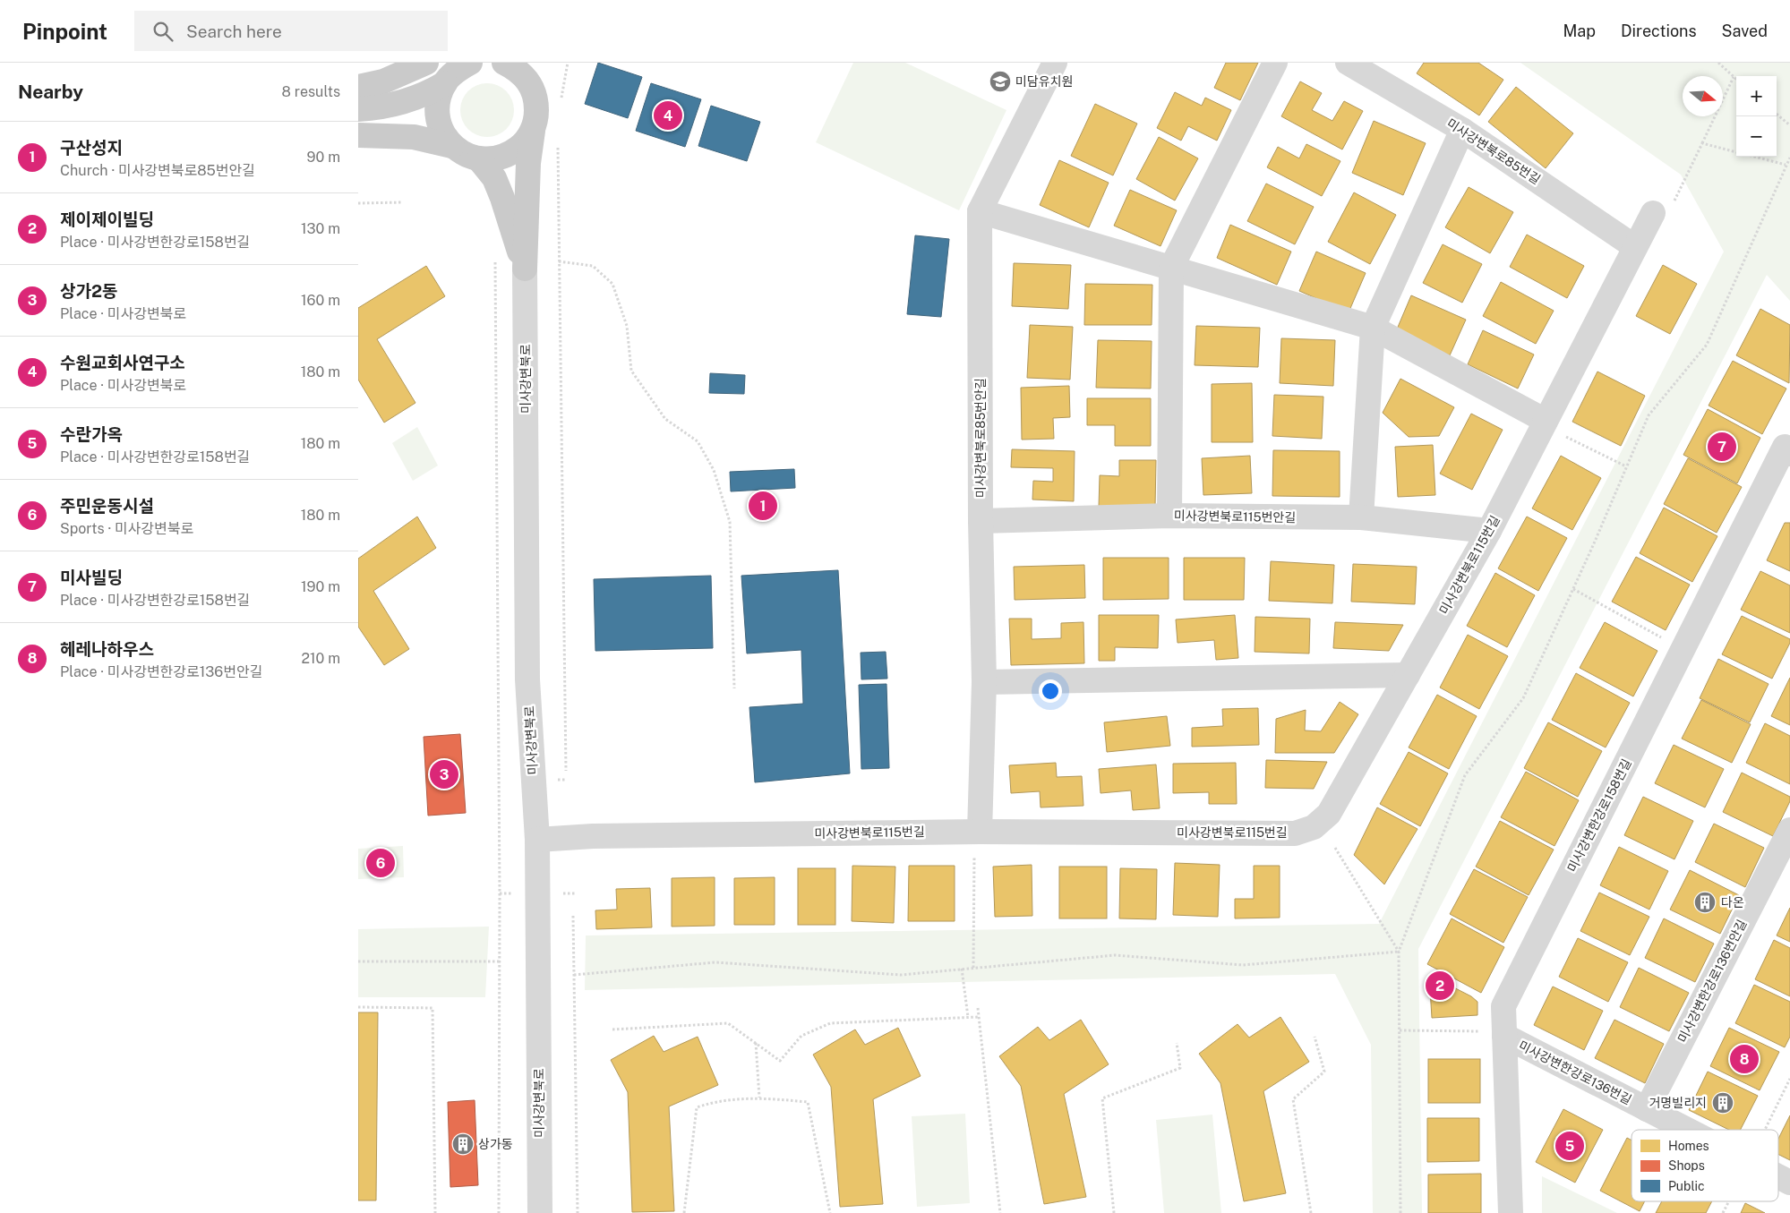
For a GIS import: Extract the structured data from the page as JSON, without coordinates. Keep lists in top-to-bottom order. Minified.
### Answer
{"streets":{"street":["미사강변북로85번길","미사강변북로","미사강변북로85번안길","미사강변북로115번안길","미사강변북로115번길","미사강변한강로158번길","미사강변한강로136번안길","미사강변한강로136번길"]},"crossings":[["미사강변북로85번길","미사강변북로115번길"],["미사강변북로","미사강변북로115번길"],["미사강변북로85번안길","미사강변북로115번안길"],["미사강변북로85번안길","미사강변북로115번길"],["미사강변북로115번안길","미사강변북로115번길"],["미사강변한강로158번길","미사강변한강로136번길"],["미사강변한강로136번안길","미사강변한강로136번길"]],"places":{"school or university":["미담유치원"],"building":["다온","거명빌리지","상가동"]},"legend":["Homes","Shops","Public"],"north":"right","page":{"header":"Pinpoint","search":"Search here","nav":["Map","Directions","Saved"],"heading":["Nearby","8 results"],"map_buttons":["+","−"],"pins":["4","7","1","3","6","2","8","5"],"list":[{"mark":"1","name":"구산성지","note":"Church · 미사강변북로85번안길","value":"90 m"},{"mark":"2","name":"제이제이빌딩","note":"Place · 미사강변한강로158번길","value":"130 m"},{"mark":"3","name":"상가2동","note":"Place · 미사강변북로","value":"160 m"},{"mark":"4","name":"수원교회사연구소","note":"Place · 미사강변북로","value":"180 m"},{"mark":"5","name":"수란가옥","note":"Place · 미사강변한강로158번길","value":"180 m"},{"mark":"6","name":"주민운동시설","note":"Sports · 미사강변북로","value":"180 m"},{"mark":"7","name":"미사빌딩","note":"Place · 미사강변한강로158번길","value":"190 m"},{"mark":"8","name":"헤레나하우스","note":"Place · 미사강변한강로136번안길","value":"210 m"}]}}
